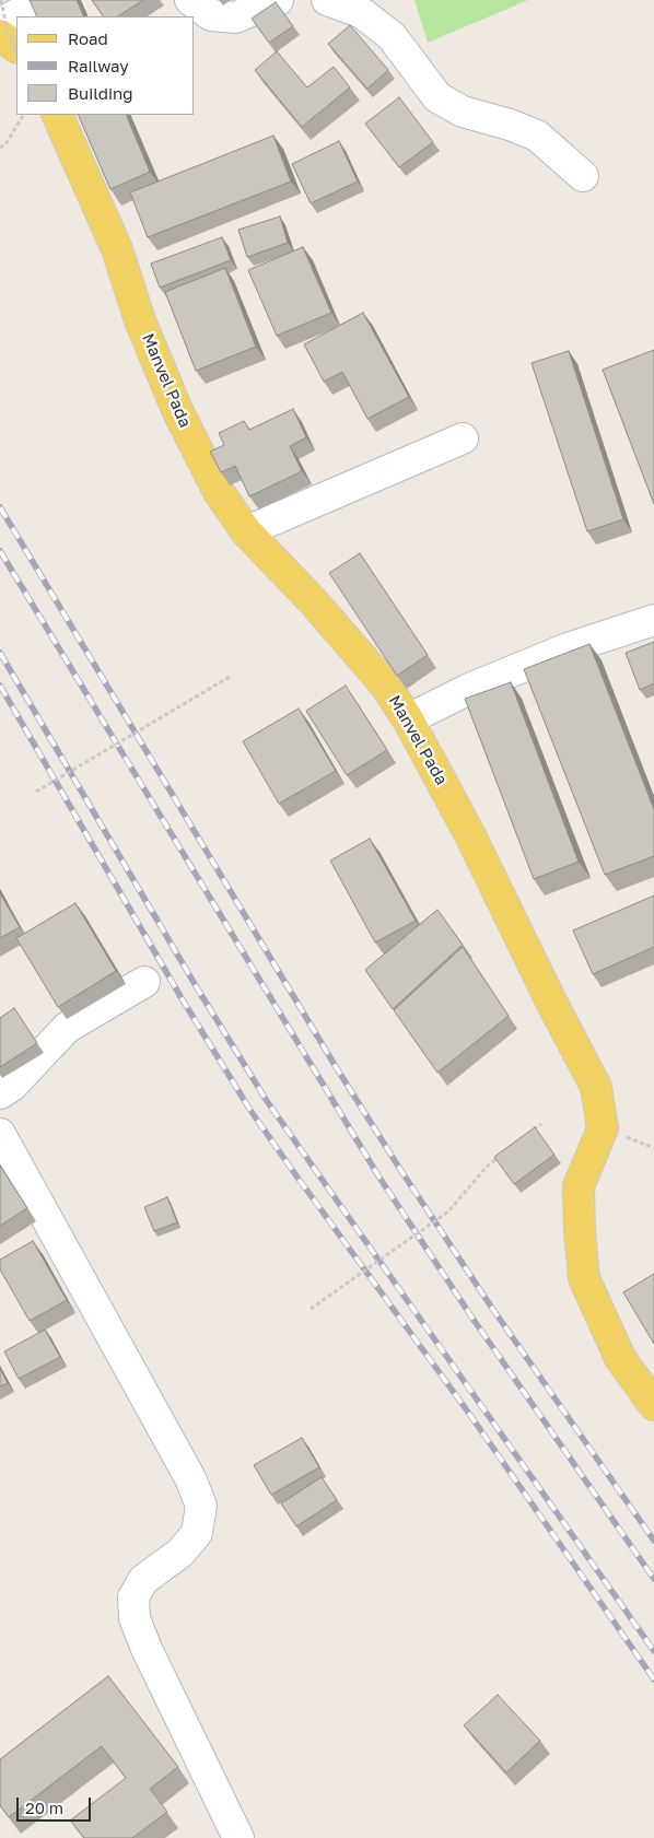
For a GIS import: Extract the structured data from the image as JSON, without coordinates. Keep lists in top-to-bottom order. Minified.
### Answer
{"streets":{"main road":["Manvel Pada"]},"legend":["Road","Railway","Building"],"scale_bar":"20 m"}
